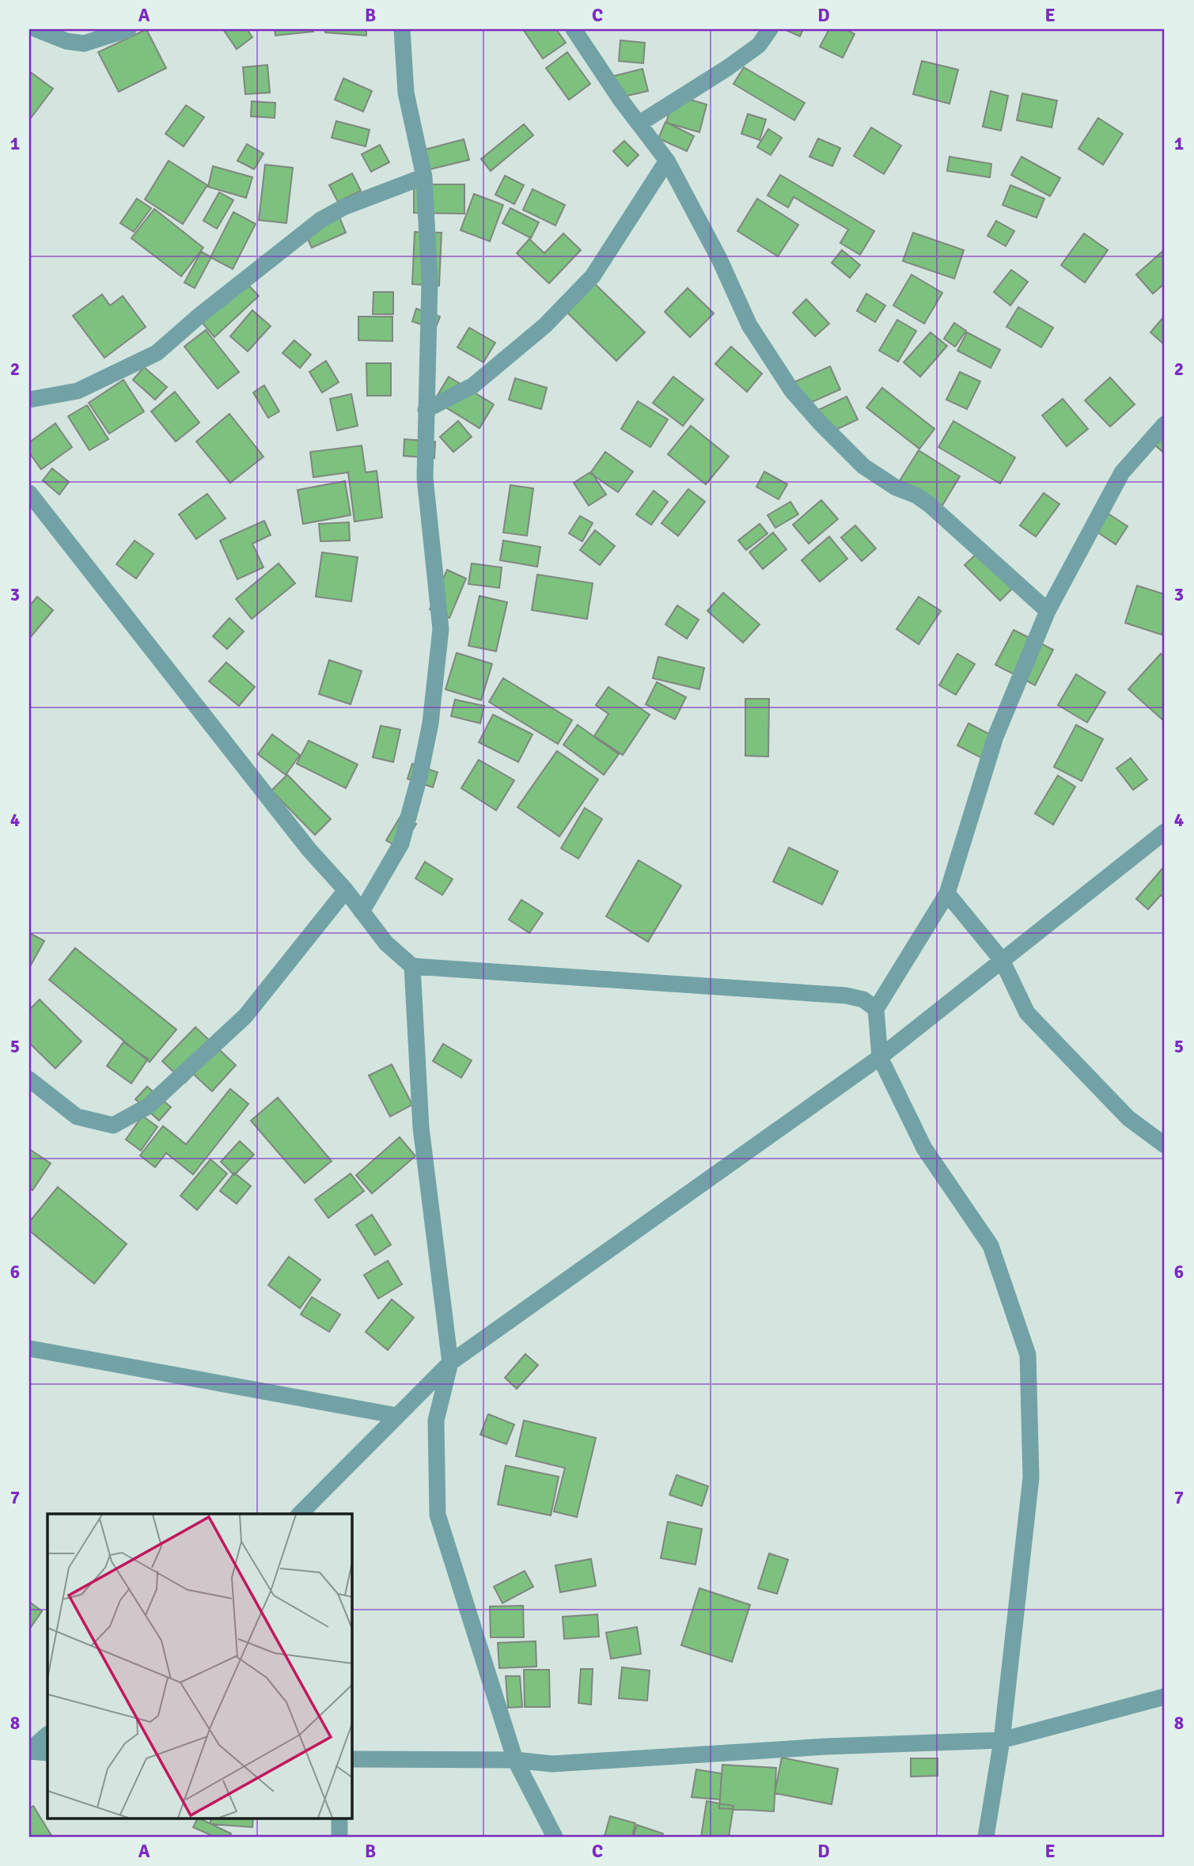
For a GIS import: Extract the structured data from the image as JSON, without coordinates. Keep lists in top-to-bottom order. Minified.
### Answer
{"grid":{"columns":["A","B","C","D","E"],"rows":["1","2","3","4","5","6","7","8"]}}
